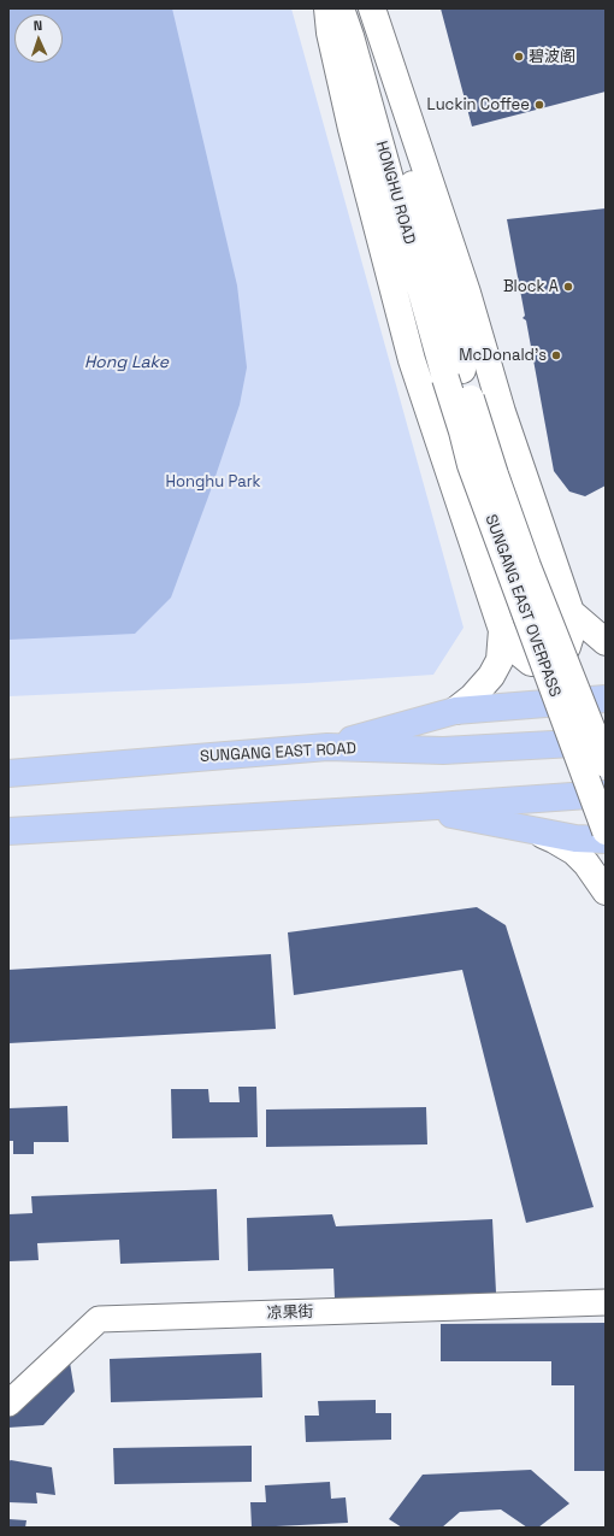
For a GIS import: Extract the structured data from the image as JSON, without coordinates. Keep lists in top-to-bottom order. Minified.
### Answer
{"streets":{"main road":["SUNGANG EAST ROAD"],"street":["HONGHU ROAD","SUNGANG EAST OVERPASS","凉果街"]},"crossings":[["HONGHU ROAD","SUNGANG EAST OVERPASS"]],"water":["Hong Lake"],"parks":["Honghu Park"],"places":["碧波阁","Luckin Coffee","Block A","McDonald's"],"north":"top"}
